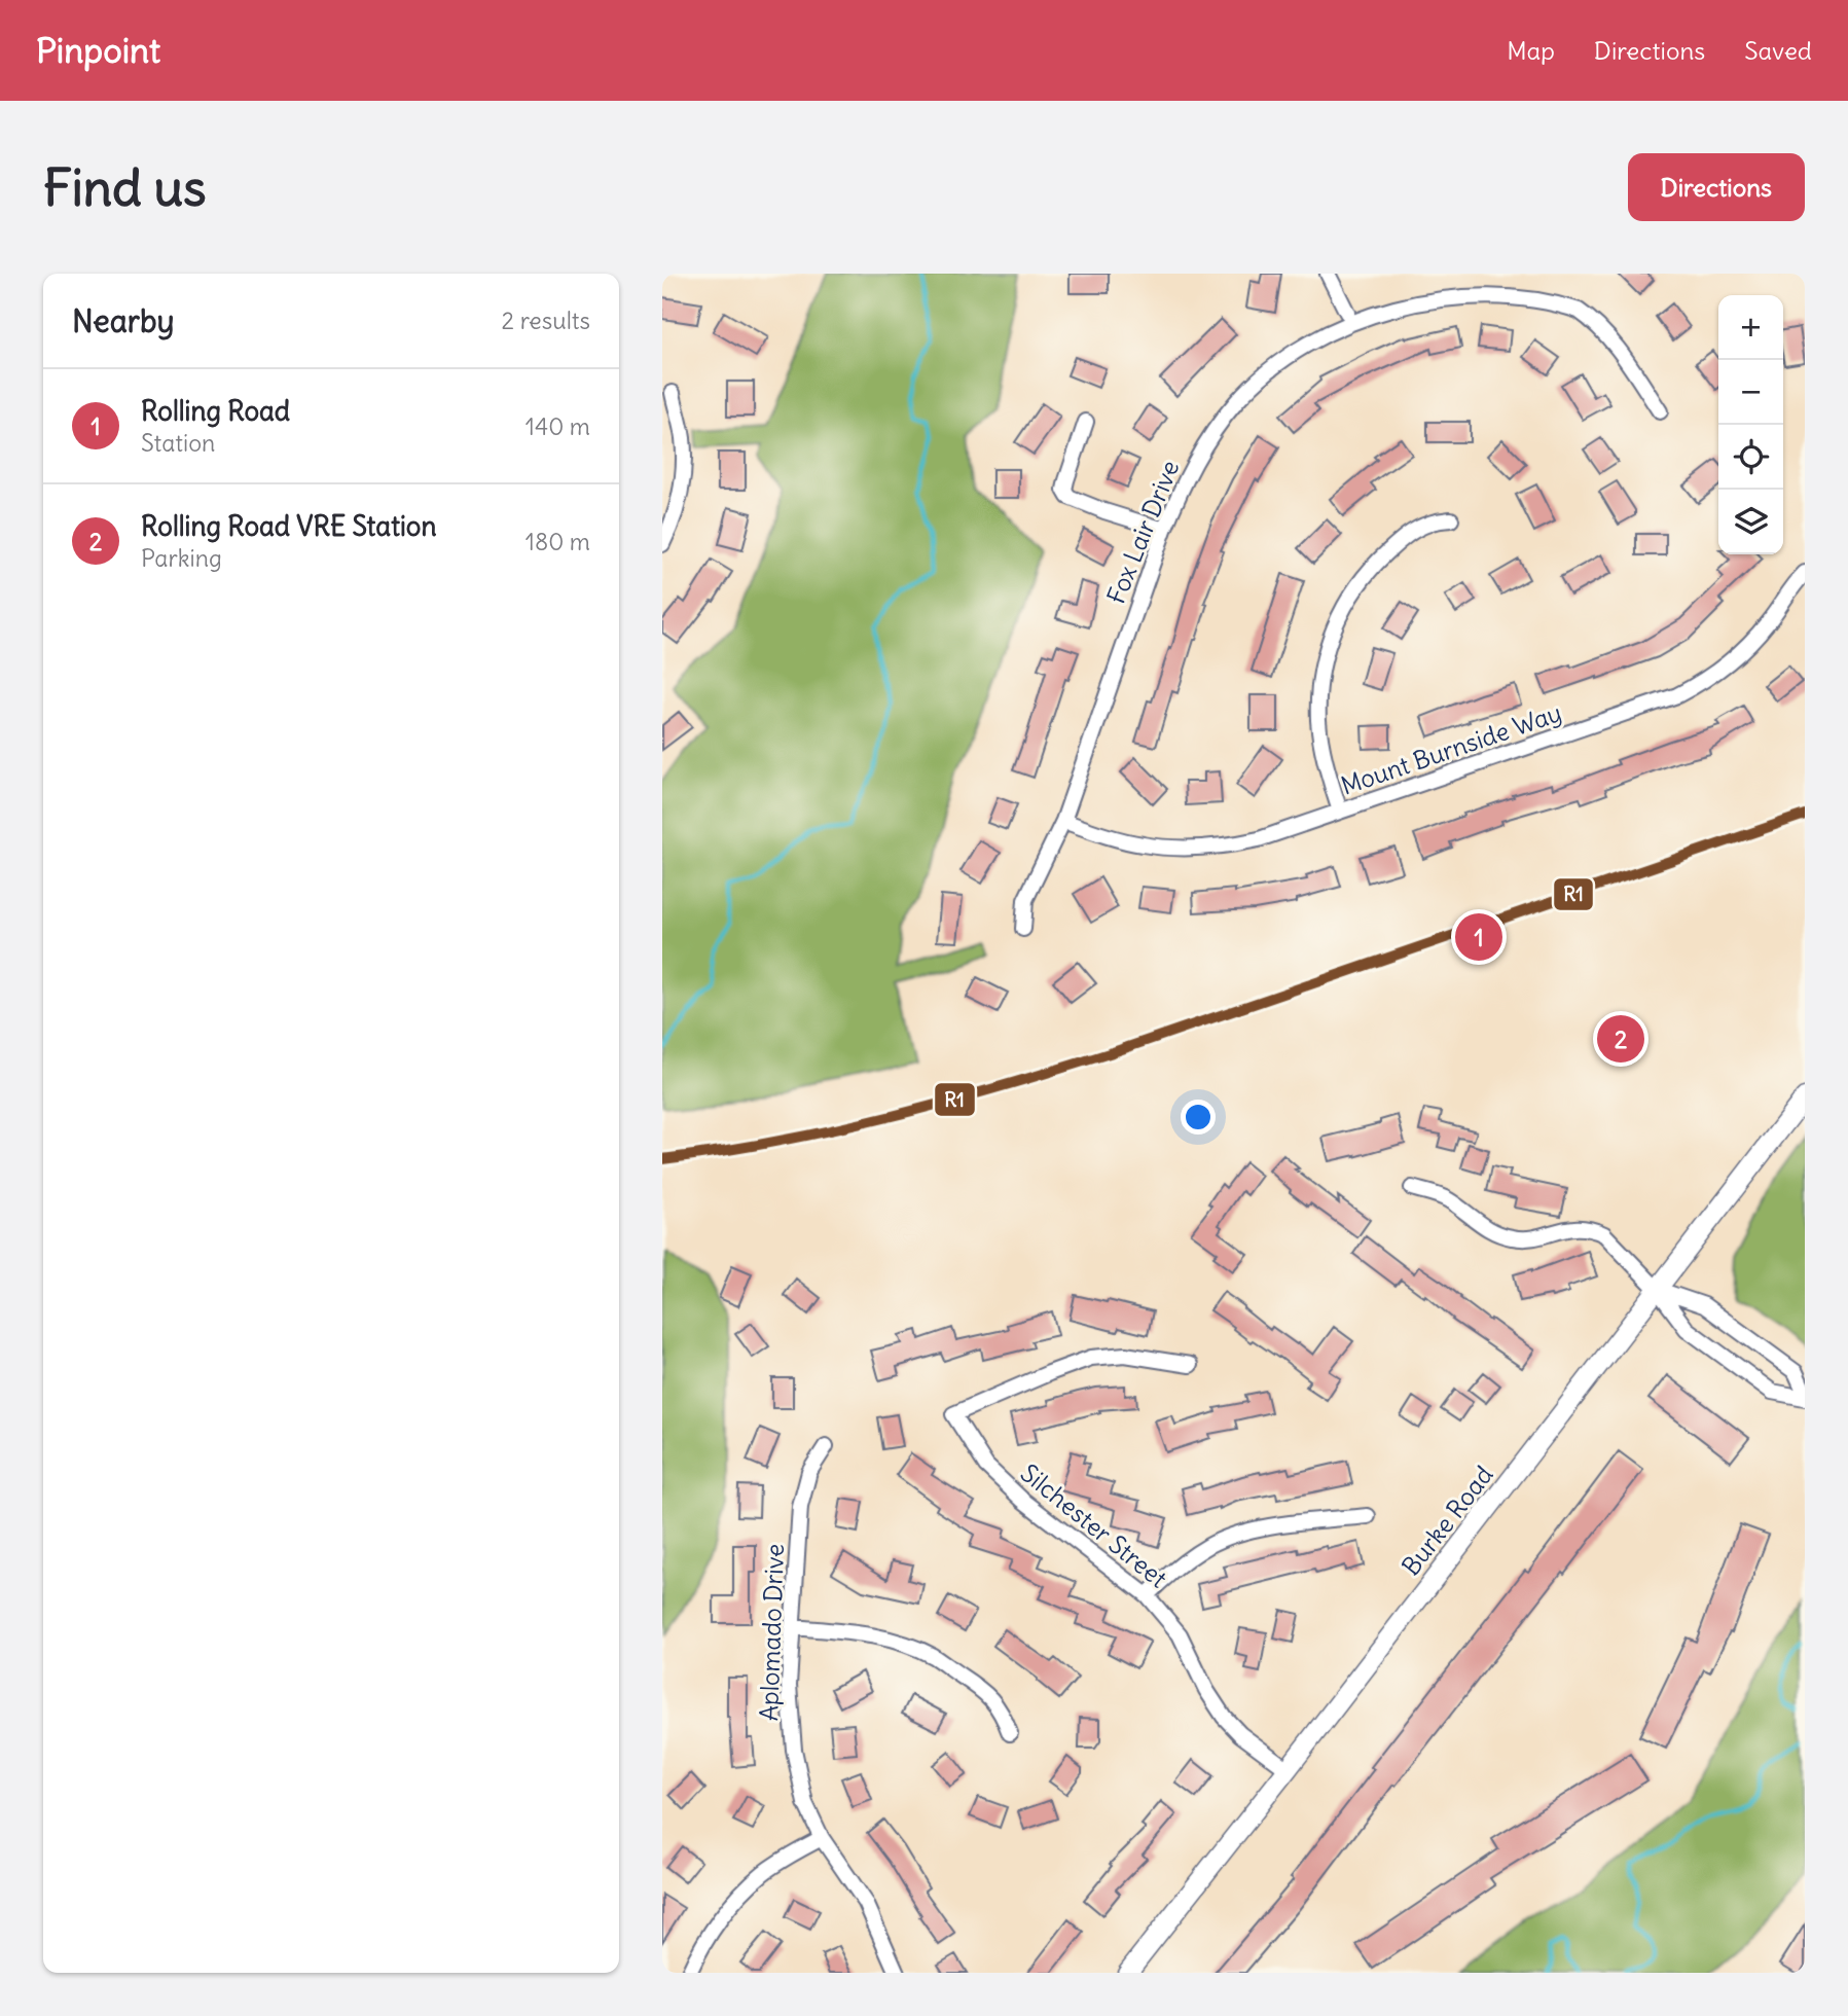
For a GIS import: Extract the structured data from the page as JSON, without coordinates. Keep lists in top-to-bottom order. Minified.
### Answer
{"streets":{"street":["Fox Lair Drive","Mount Burnside Way","Burke Road","Silchester Street","Aplomado Drive"]},"crossings":[["Fox Lair Drive","Mount Burnside Way"],["Burke Road","Silchester Street"]],"lines":["transit line R1"],"page":{"header":"Pinpoint","nav":["Map","Directions","Saved"],"buttons":"Directions","title":"Find us","heading":["Nearby","2 results"],"map_buttons":["+","−"],"list":[{"mark":"1","name":"Rolling Road","note":"Station","value":"140 m"},{"mark":"2","name":"Rolling Road VRE Station","note":"Parking","value":"180 m"}],"pins":["1","2"]}}
